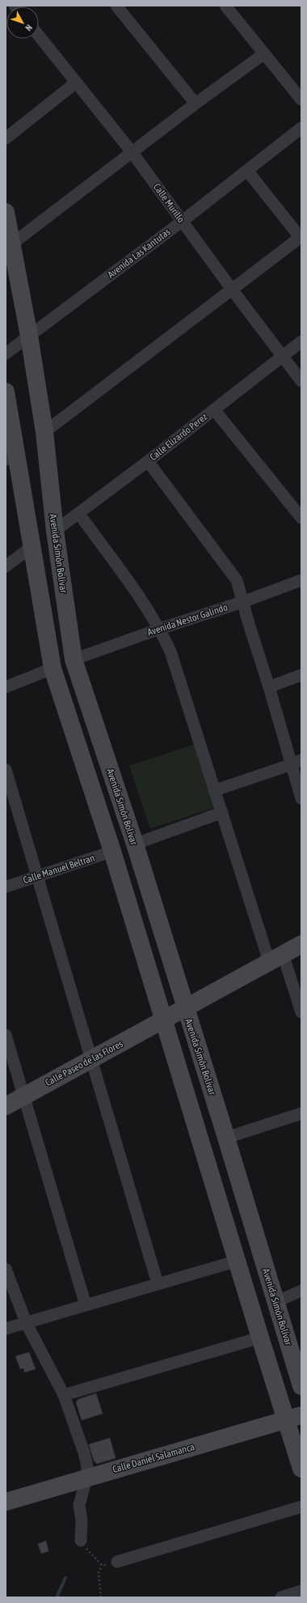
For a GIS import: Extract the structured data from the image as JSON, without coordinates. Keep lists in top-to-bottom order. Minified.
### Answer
{"streets":{"street":["Calle Murillo","Avenida Las Kantutas","Calle Elizardo Perez","Avenida Simón Bolívar","Avenida Nestor Galindo","Calle Manuel Beltran","Calle Paseo de las Flores","Calle Daniel Salamanca"]},"crossings":[["Calle Murillo","Avenida Las Kantutas"],["Calle Murillo","Calle Elizardo Perez"],["Avenida Las Kantutas","Avenida Simón Bolívar"],["Calle Elizardo Perez","Avenida Simón Bolívar"],["Avenida Simón Bolívar","Avenida Nestor Galindo"],["Avenida Simón Bolívar","Calle Paseo de las Flores"]],"north":"bottom right"}
